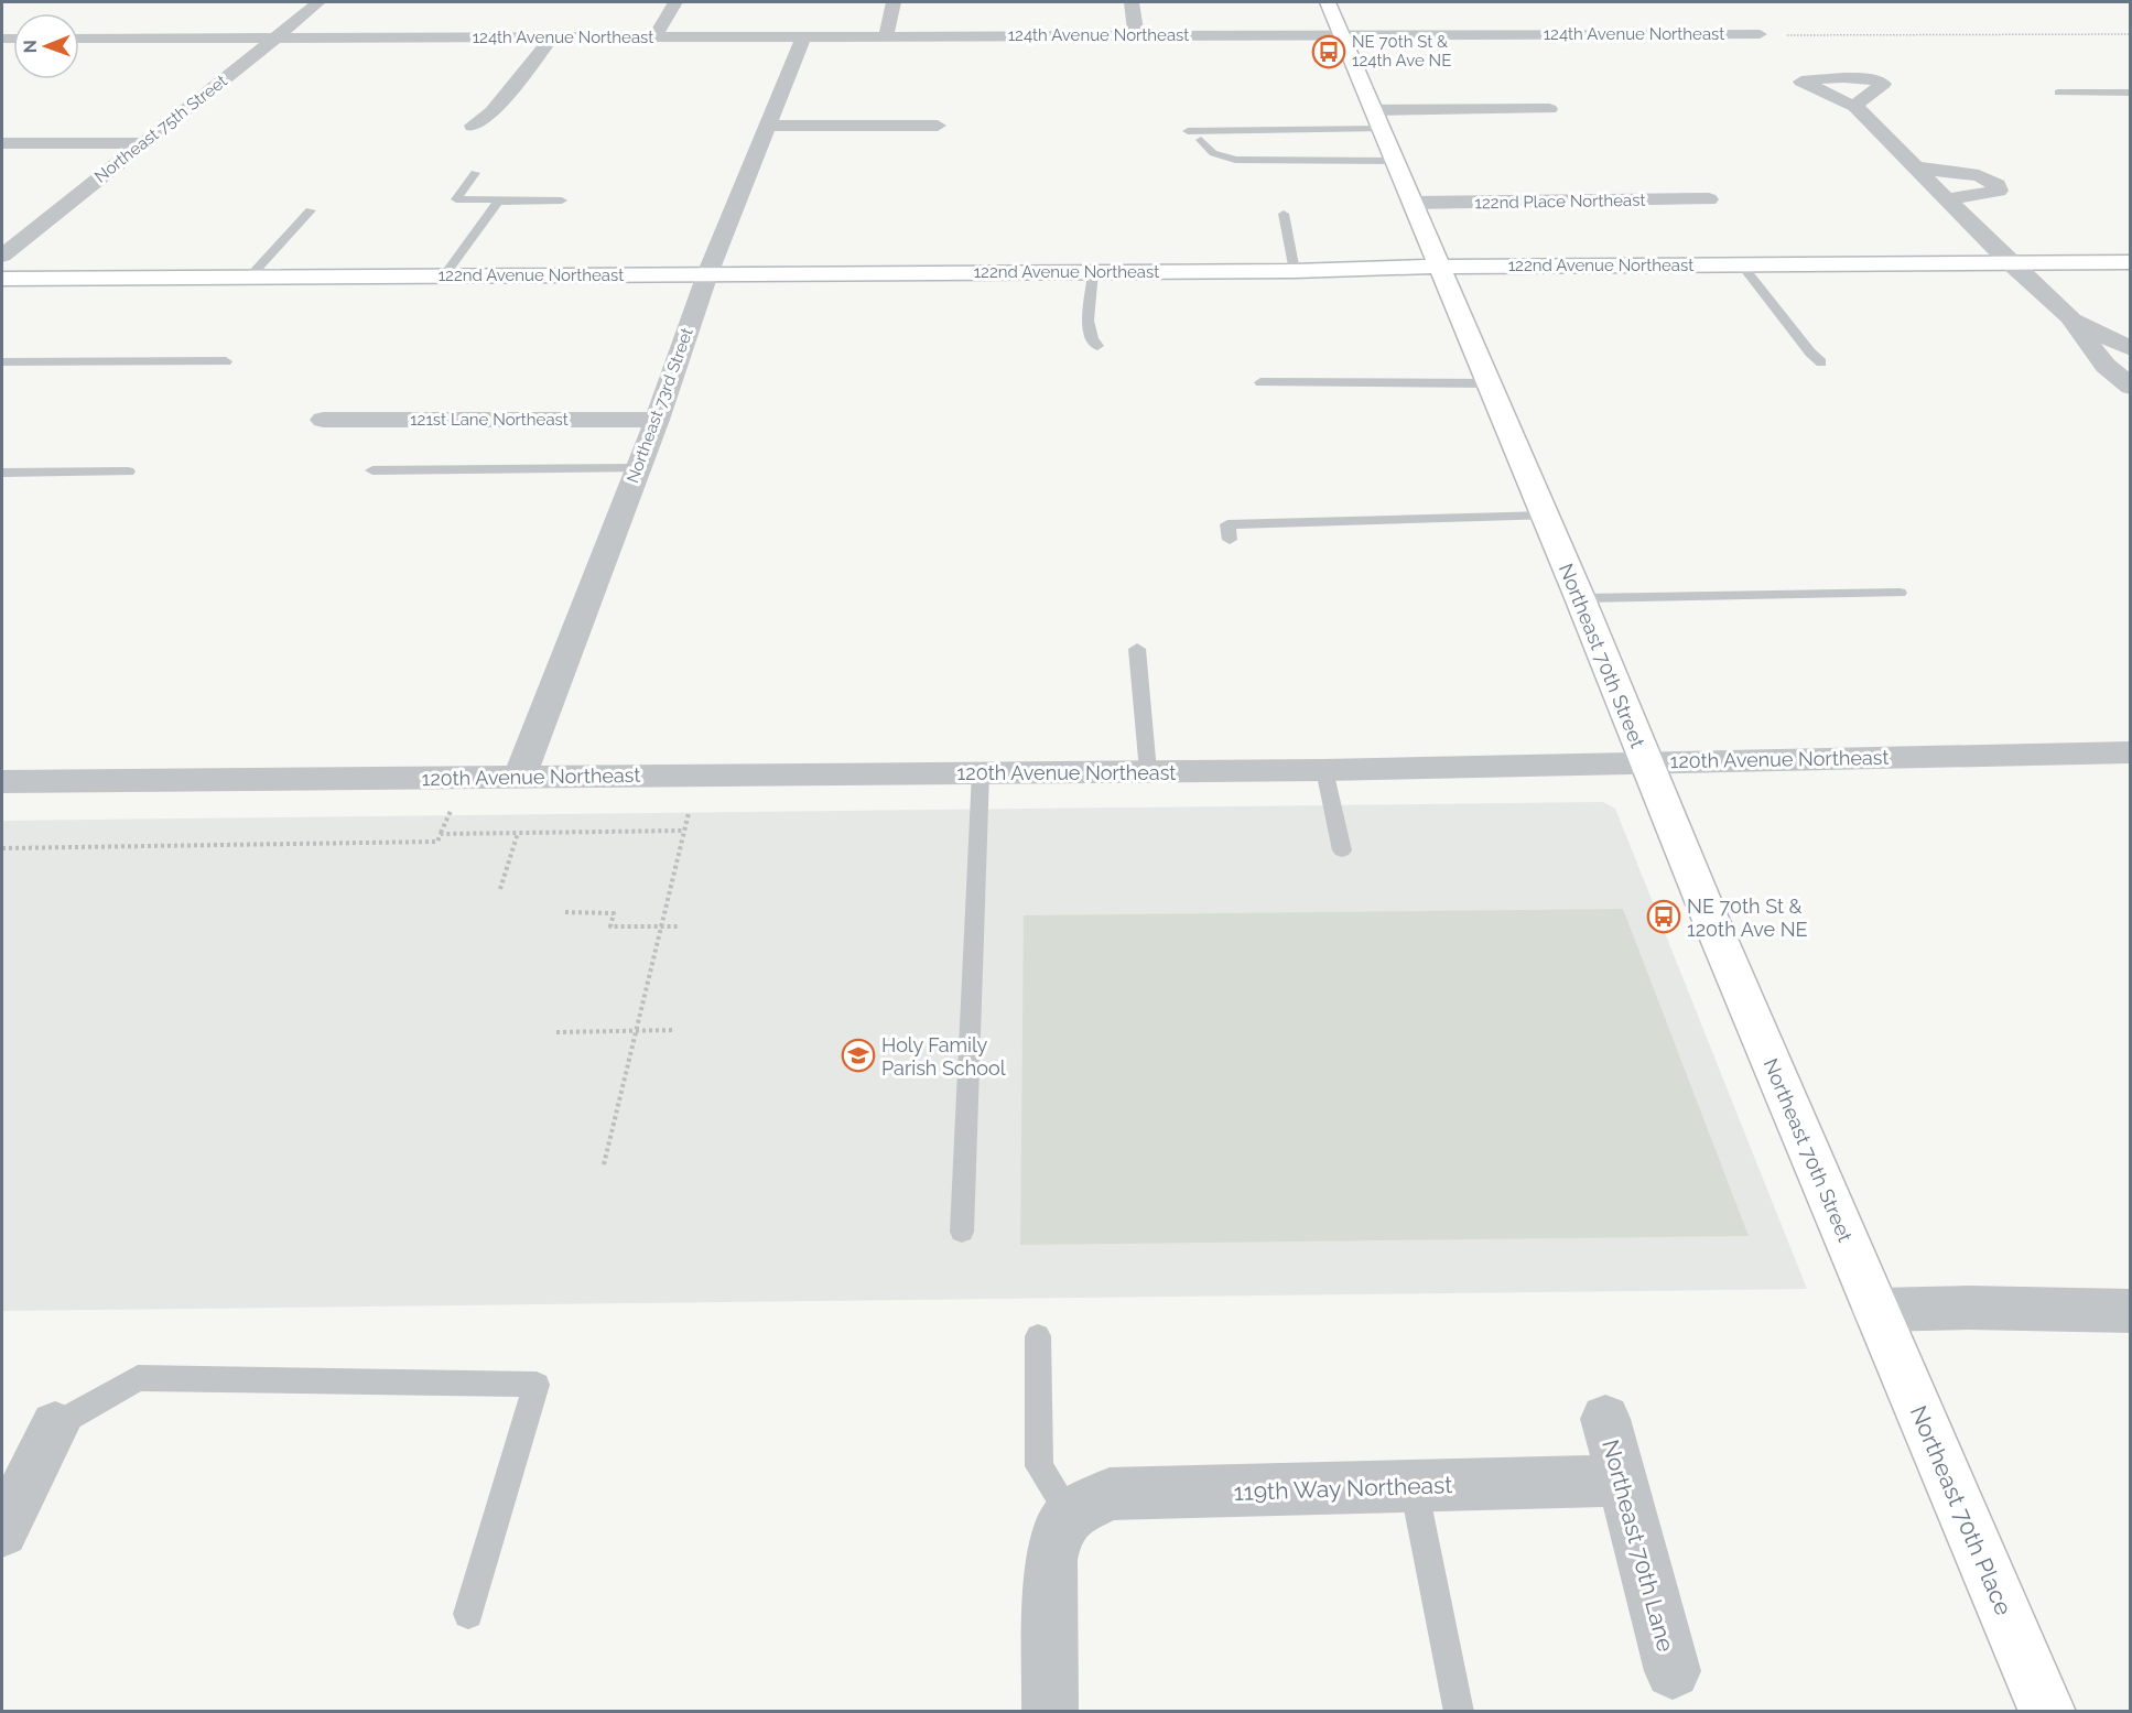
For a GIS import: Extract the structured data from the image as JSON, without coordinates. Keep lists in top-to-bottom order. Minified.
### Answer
{"streets":{"main road":["122nd Avenue Northeast","Northeast 70th Street","Northeast 70th Place"],"street":["124th Avenue Northeast","Northeast 75th Street","122nd Place Northeast","Northeast 73rd Street","121st Lane Northeast","120th Avenue Northeast","119th Way Northeast","Northeast 70th Lane"]},"crossings":[["124th Avenue Northeast","Northeast 75th Street"],["124th Avenue Northeast","Northeast 73rd Street"],["124th Avenue Northeast","Northeast 70th Street"],["122nd Place Northeast","Northeast 70th Street"],["122nd Avenue Northeast","Northeast 73rd Street"],["122nd Avenue Northeast","Northeast 70th Street"],["Northeast 73rd Street","121st Lane Northeast"],["Northeast 73rd Street","120th Avenue Northeast"],["Northeast 70th Street","120th Avenue Northeast"],["Northeast 70th Street","Northeast 70th Place"],["119th Way Northeast","Northeast 70th Lane"]],"places":{"bus stop":["NE 70th St & 124th Ave NE","NE 70th St & 120th Ave NE"],"school or university":["Holy Family Parish School"]},"north":"left"}
